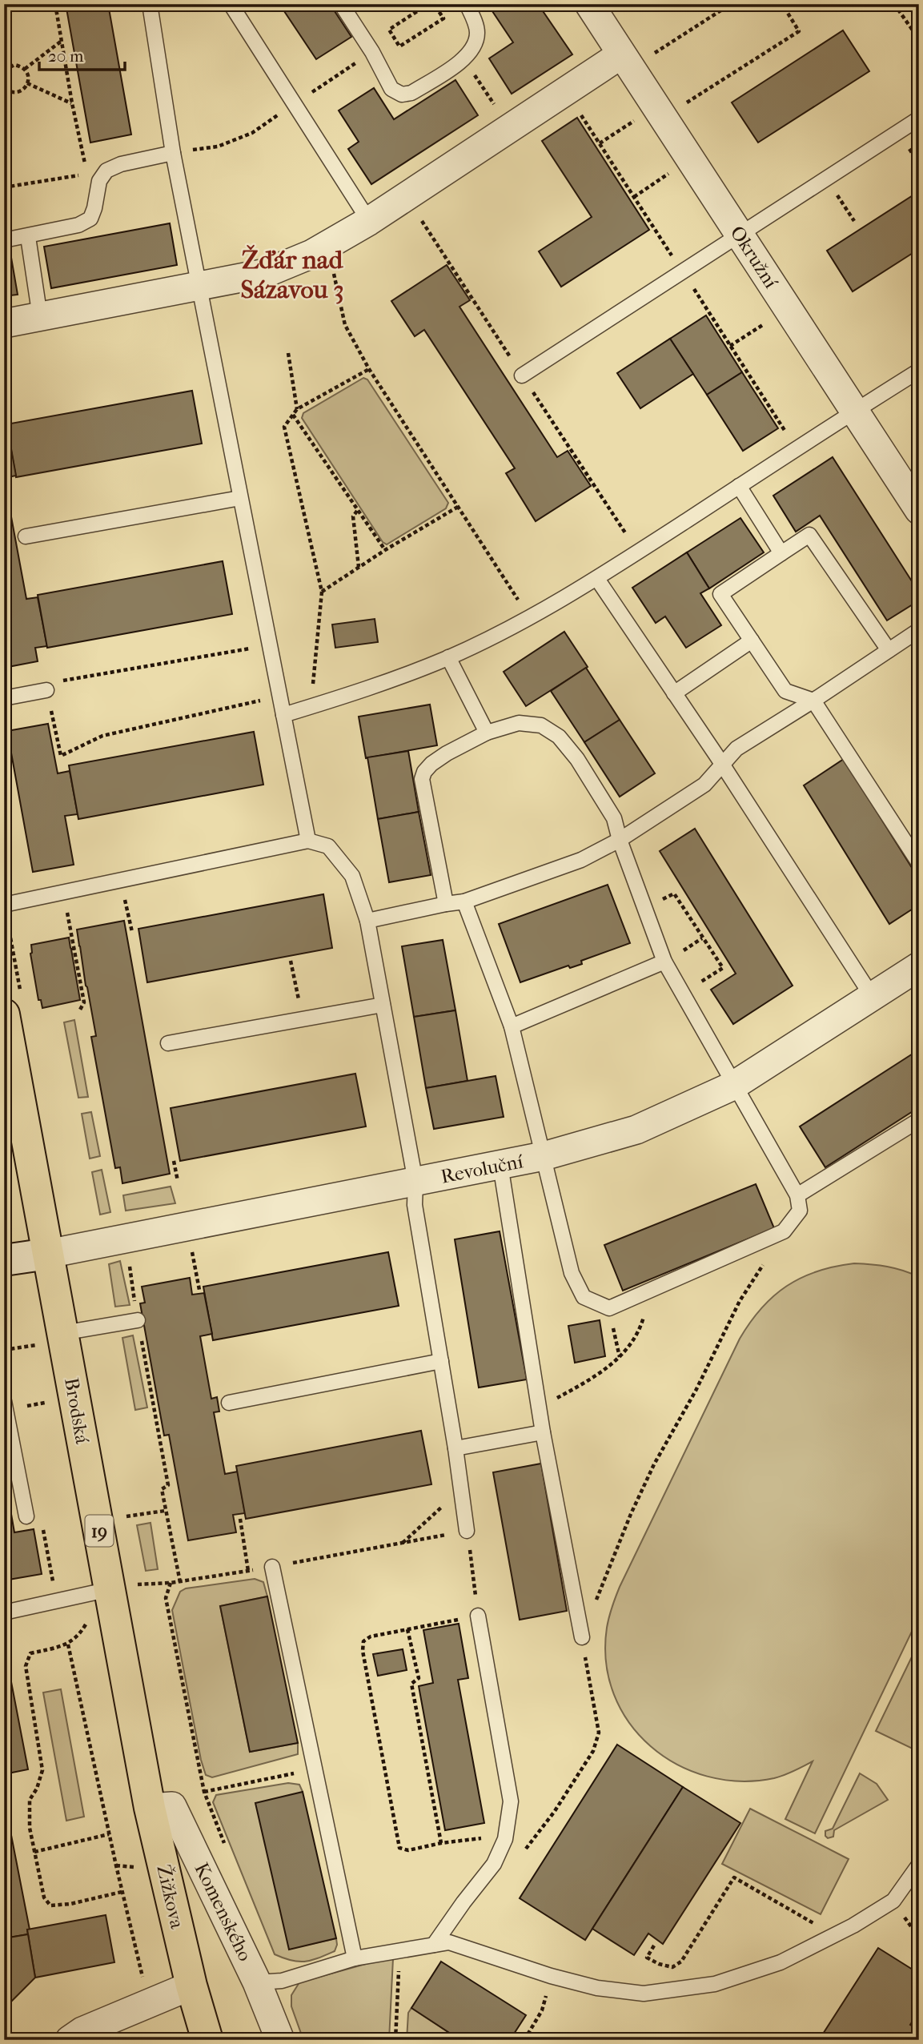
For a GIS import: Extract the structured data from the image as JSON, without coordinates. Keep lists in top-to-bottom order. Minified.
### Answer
{"streets":{"main road":["Brodská","19","Žižkova"],"street":["Okružní","Revoluční","Komenského"]},"crossings":[["Revoluční","Brodská"],["Brodská","Žižkova"],["Brodská","Komenského"],["Žižkova","Komenského"]],"districts":["Žďár nad Sázavou 3"],"scale_bar":"20 m"}
